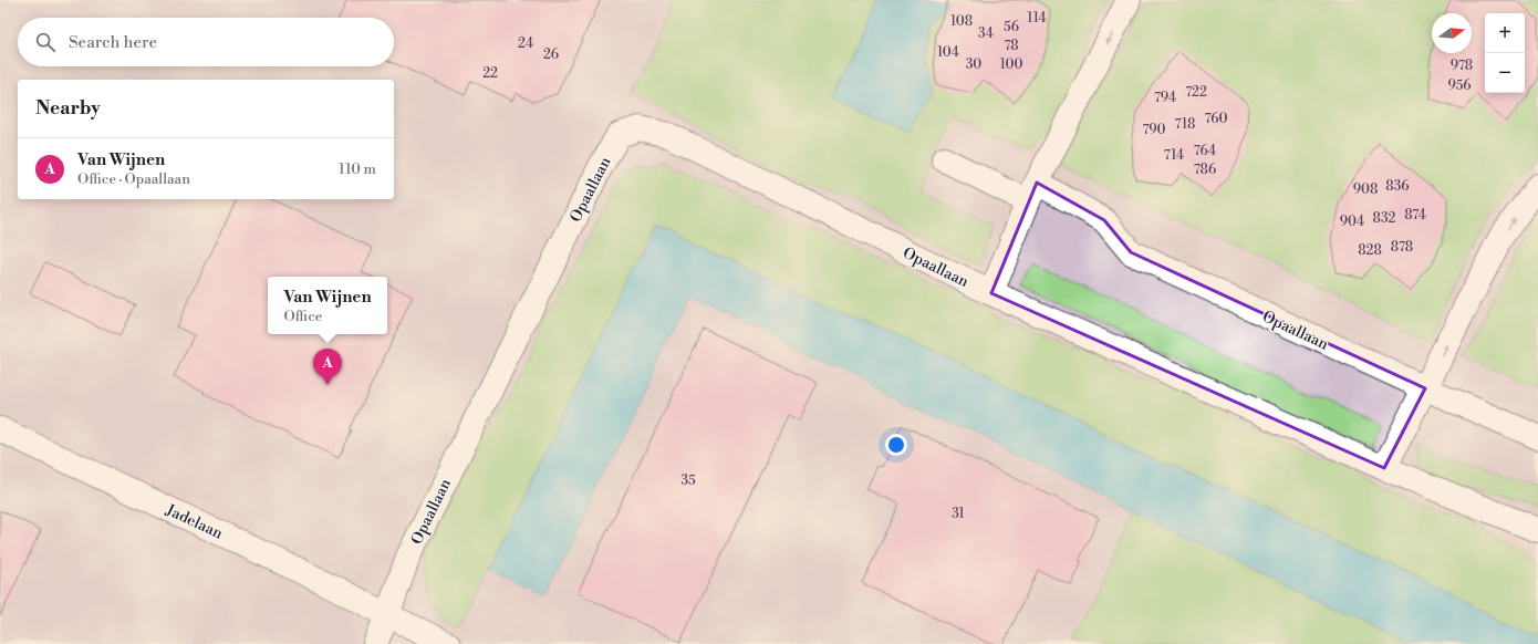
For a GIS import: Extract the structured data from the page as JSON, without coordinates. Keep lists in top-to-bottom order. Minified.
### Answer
{"streets":{"street":["Opaallaan","Jadelaan"]},"crossings":[["Opaallaan","Jadelaan"]],"house_numbers":["114","108","56","34","24","78","104","26","30","100","978","22","956","722","794","760","718","790","764","714","786","836","908","874","832","904","878","828","35","31"],"north":"right","page":{"map_buttons":["+","−"],"search":"Search here","heading":"Nearby","list":[{"mark":"A","name":"Van Wijnen","note":"Office · Opaallaan","value":"110 m"}],"popup":["Van Wijnen","Office"],"pins":"A"}}
